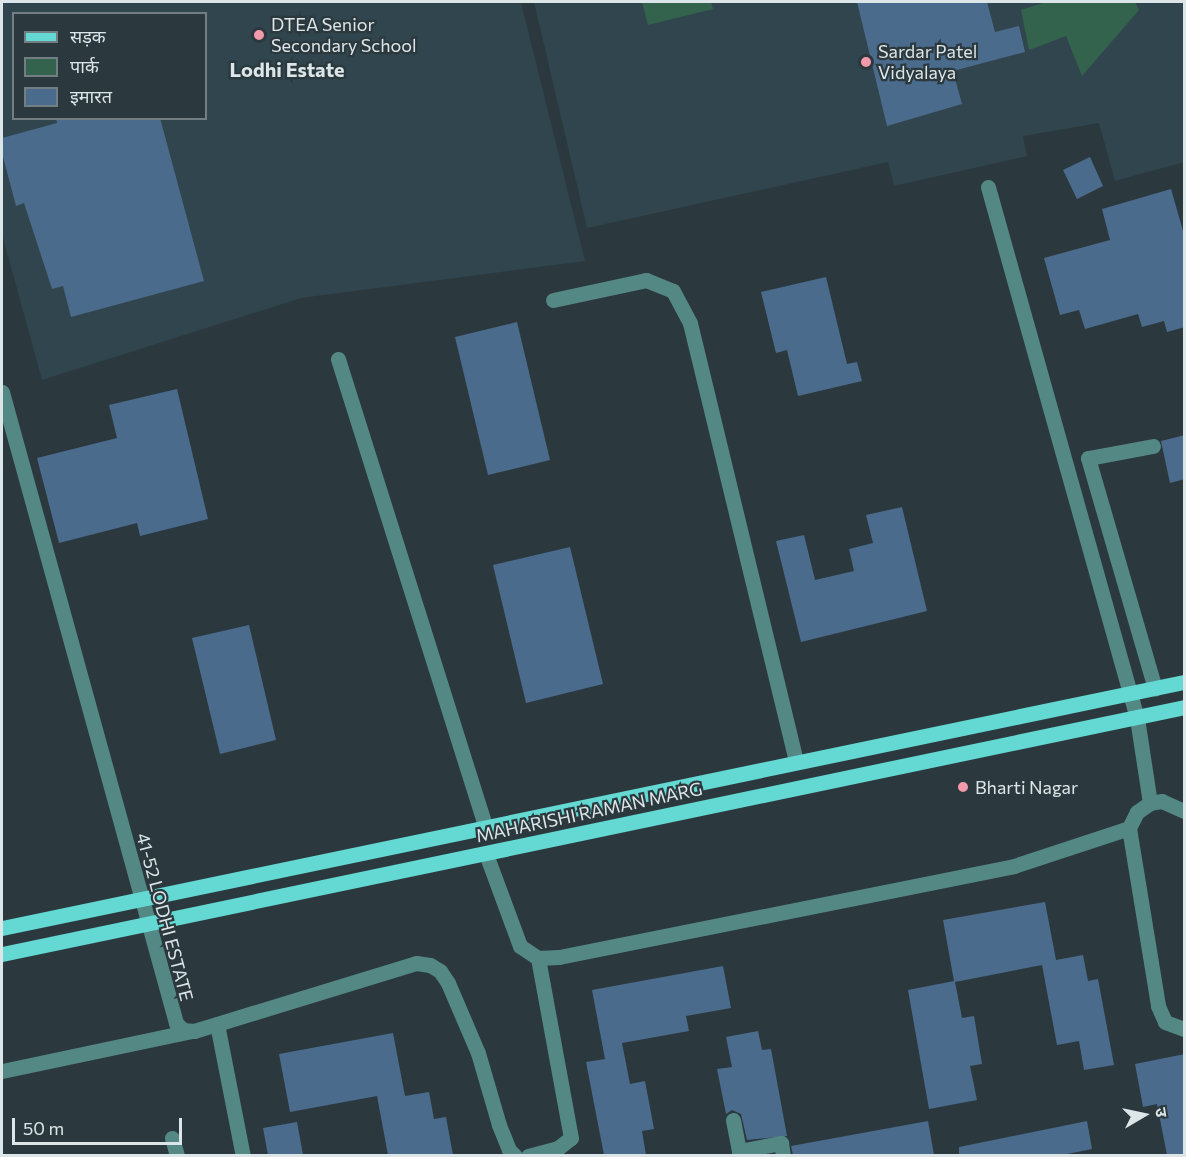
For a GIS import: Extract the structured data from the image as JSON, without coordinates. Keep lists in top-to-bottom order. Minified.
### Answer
{"streets":{"main road":["MAHARISHI RAMAN MARG"],"street":["41-52 LODHI ESTATE"]},"crossings":[["MAHARISHI RAMAN MARG","41-52 LODHI ESTATE"]],"districts":["Lodhi Estate"],"places":["DTEA Senior Secondary School","Sardar Patel Vidyalaya","Bharti Nagar"],"legend":["सड़क","पार्क","इमारत"],"scale_bar":"50 m","north":"right"}
